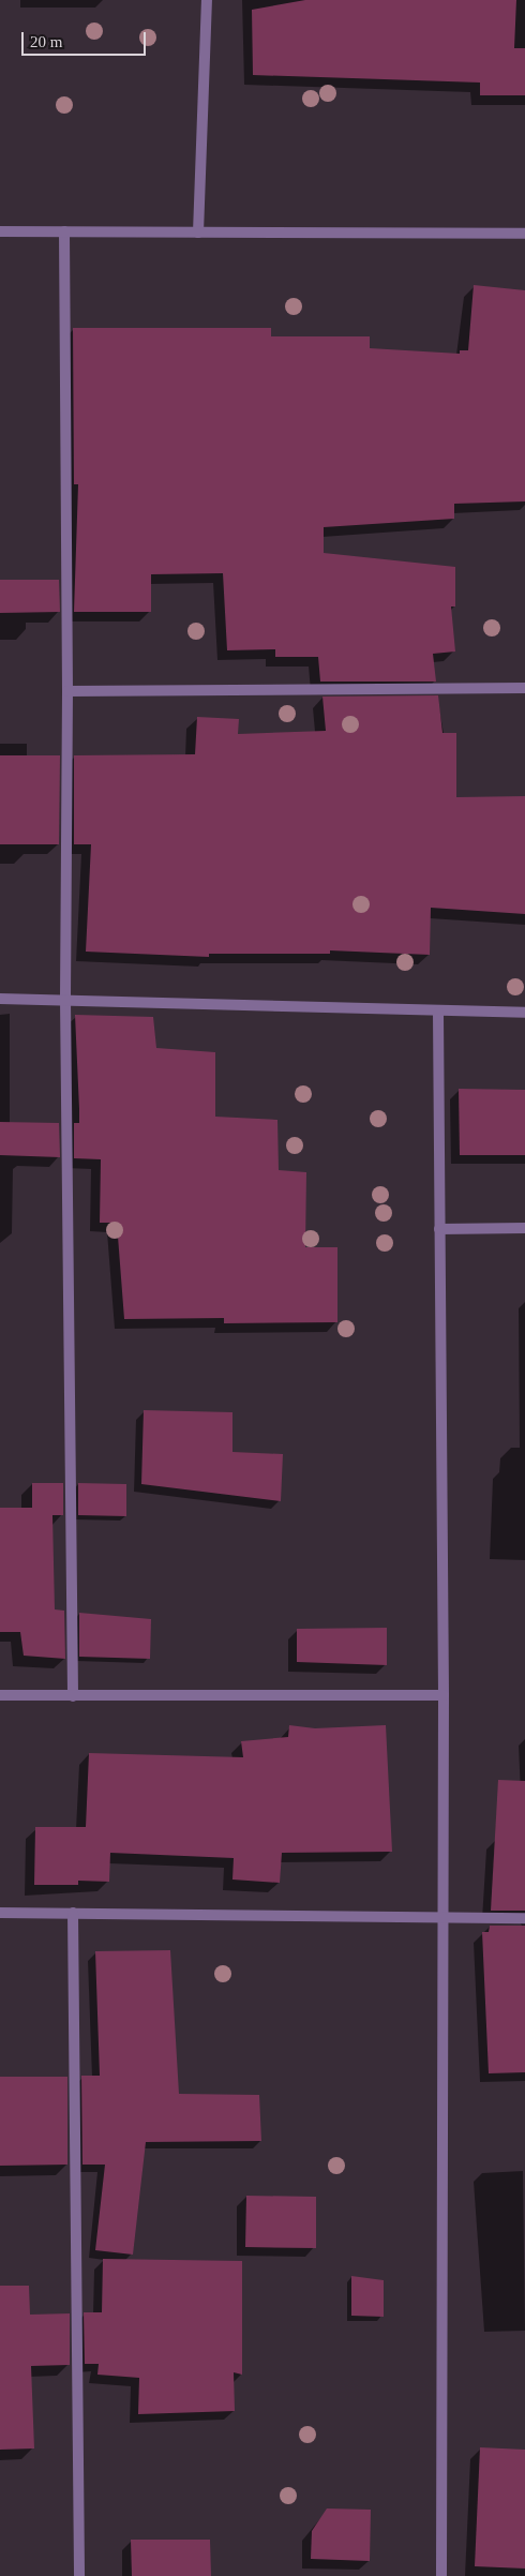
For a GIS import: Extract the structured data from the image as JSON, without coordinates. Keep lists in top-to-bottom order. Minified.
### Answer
{"scale_bar":"20 m"}
